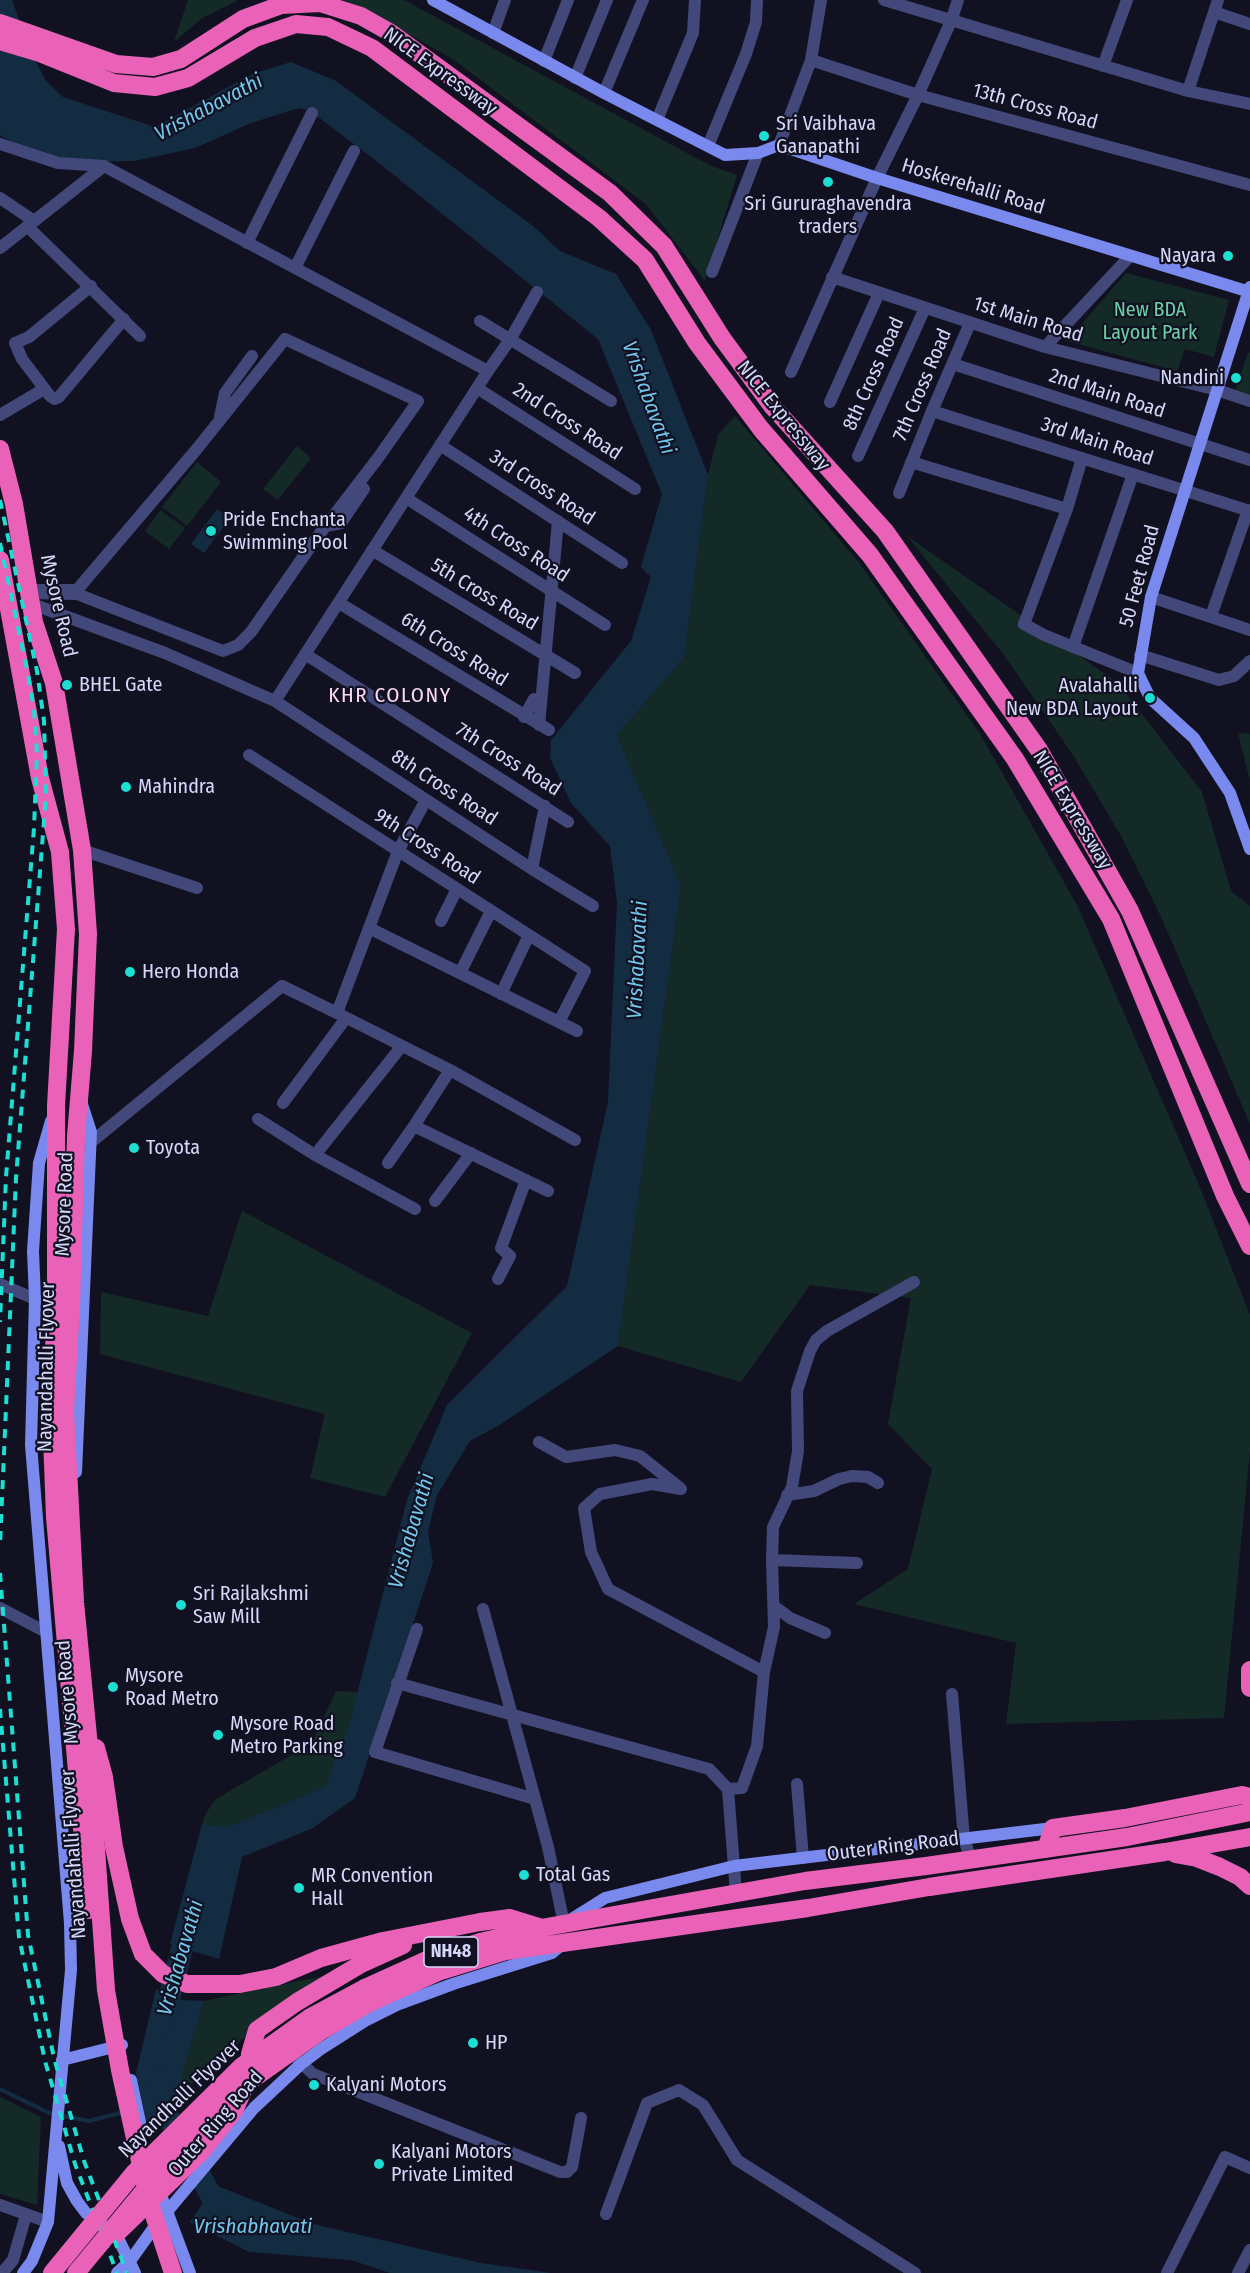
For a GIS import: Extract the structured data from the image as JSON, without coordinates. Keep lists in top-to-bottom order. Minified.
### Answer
{"streets":{"highway":["NICE Expressway","Mysore Road","Nayandahalli Flyover","Outer Ring Road","NH48","Nayandhalli Flyover"],"street":["13th Cross Road","Hoskerehalli Road","1st Main Road","8th Cross Road","7th Cross Road","2nd Main Road","2nd Cross Road","3rd Main Road","3rd Cross Road","4th Cross Road","50 Feet Road","5th Cross Road","6th Cross Road","9th Cross Road"]},"crossings":[["Hoskerehalli Road","50 Feet Road"],["1st Main Road","8th Cross Road"],["1st Main Road","7th Cross Road"],["1st Main Road","50 Feet Road"],["8th Cross Road","Mysore Road"],["7th Cross Road","2nd Main Road"],["7th Cross Road","3rd Main Road"],["2nd Main Road","50 Feet Road"],["3rd Main Road","50 Feet Road"],["5th Cross Road","6th Cross Road"],["Mysore Road","Nayandahalli Flyover"],["Mysore Road","Outer Ring Road"],["Outer Ring Road","NH48"],["Outer Ring Road","Nayandhalli Flyover"],["NH48","Nayandhalli Flyover"]],"districts":["KHR COLONY"],"water":["Vrishabavathi","Vrishabhavati"],"parks":["New BDA Layout Park"],"places":["Sri Vaibhava Ganapathi","Sri Gururaghavendra traders","Nayara","Nandini","Pride Enchanta Swimming Pool","BHEL Gate","Avalahalli New BDA Layout","Mahindra","Hero Honda","Toyota","Sri Rajlakshmi Saw Mill","Mysore Road Metro","Mysore Road Metro Parking","Total Gas","MR Convention Hall","HP","Kalyani Motors","Kalyani Motors Private Limited"]}
